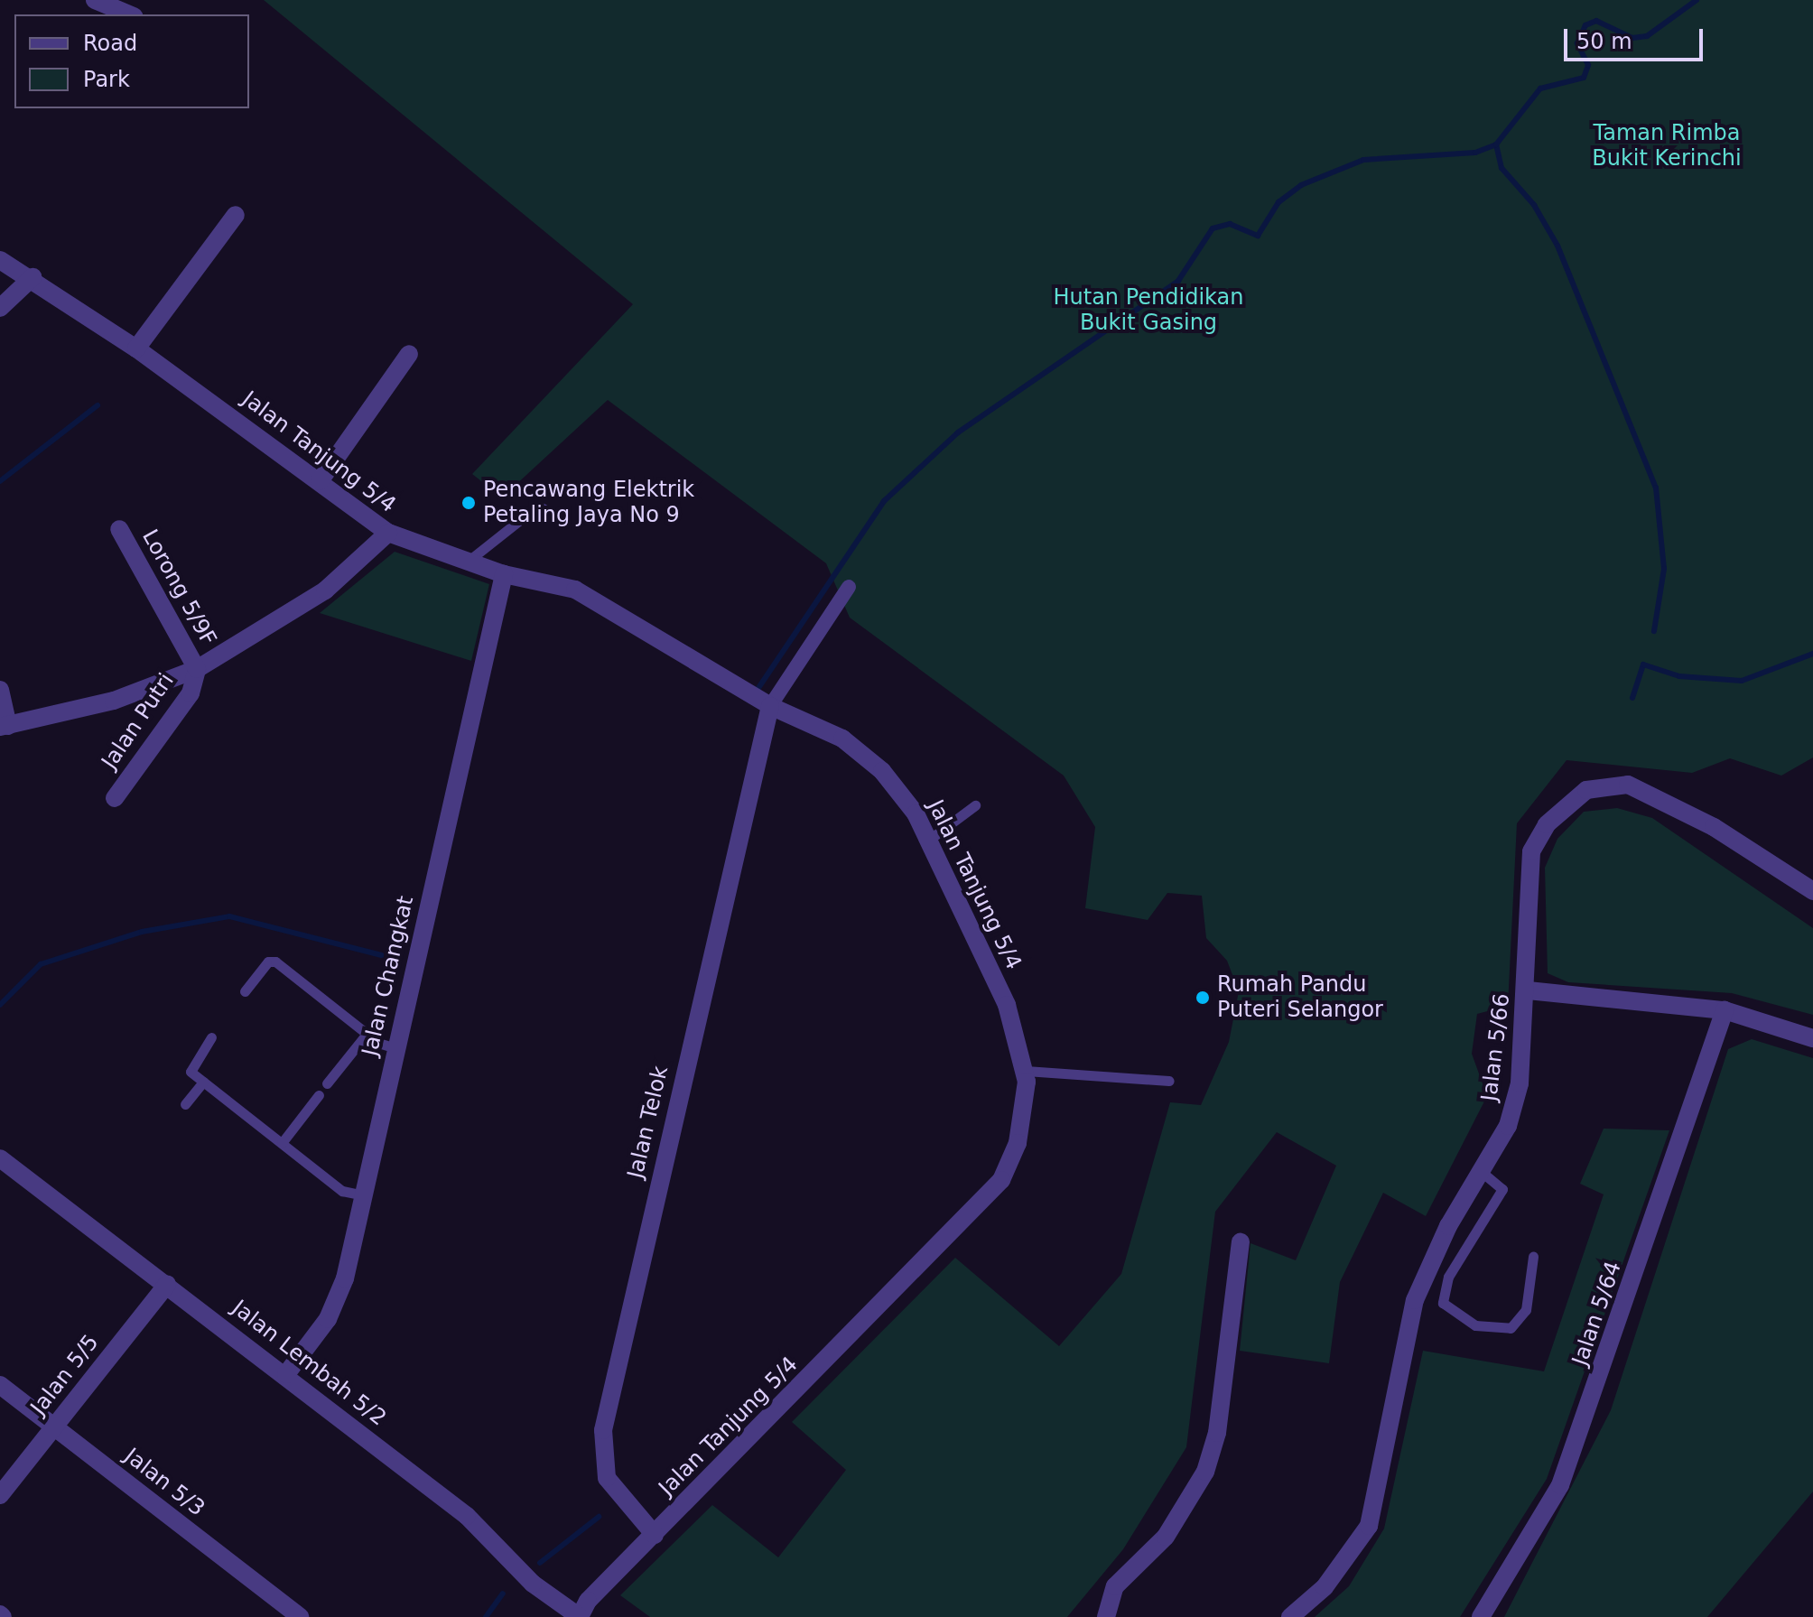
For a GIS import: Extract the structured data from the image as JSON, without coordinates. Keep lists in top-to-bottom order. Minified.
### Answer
{"streets":{"street":["Jalan Tanjung 5/4","Lorong 5/9F","Jalan Putri","Jalan Changkat","Jalan 5/66","Jalan Telok","Jalan 5/64","Jalan Lembah 5/2","Jalan 5/5","Jalan 5/3"]},"crossings":[["Jalan Tanjung 5/4","Jalan Changkat"],["Jalan Tanjung 5/4","Jalan Telok"],["Jalan Tanjung 5/4","Jalan Lembah 5/2"],["Lorong 5/9F","Jalan Putri"],["Jalan Changkat","Jalan Lembah 5/2"],["Jalan Lembah 5/2","Jalan 5/5"],["Jalan 5/5","Jalan 5/3"]],"parks":["Taman Rimba Bukit Kerinchi","Hutan Pendidikan Bukit Gasing"],"places":["Pencawang Elektrik Petaling Jaya No 9","Rumah Pandu Puteri Selangor"],"legend":["Road","Park"],"scale_bar":"50 m"}
